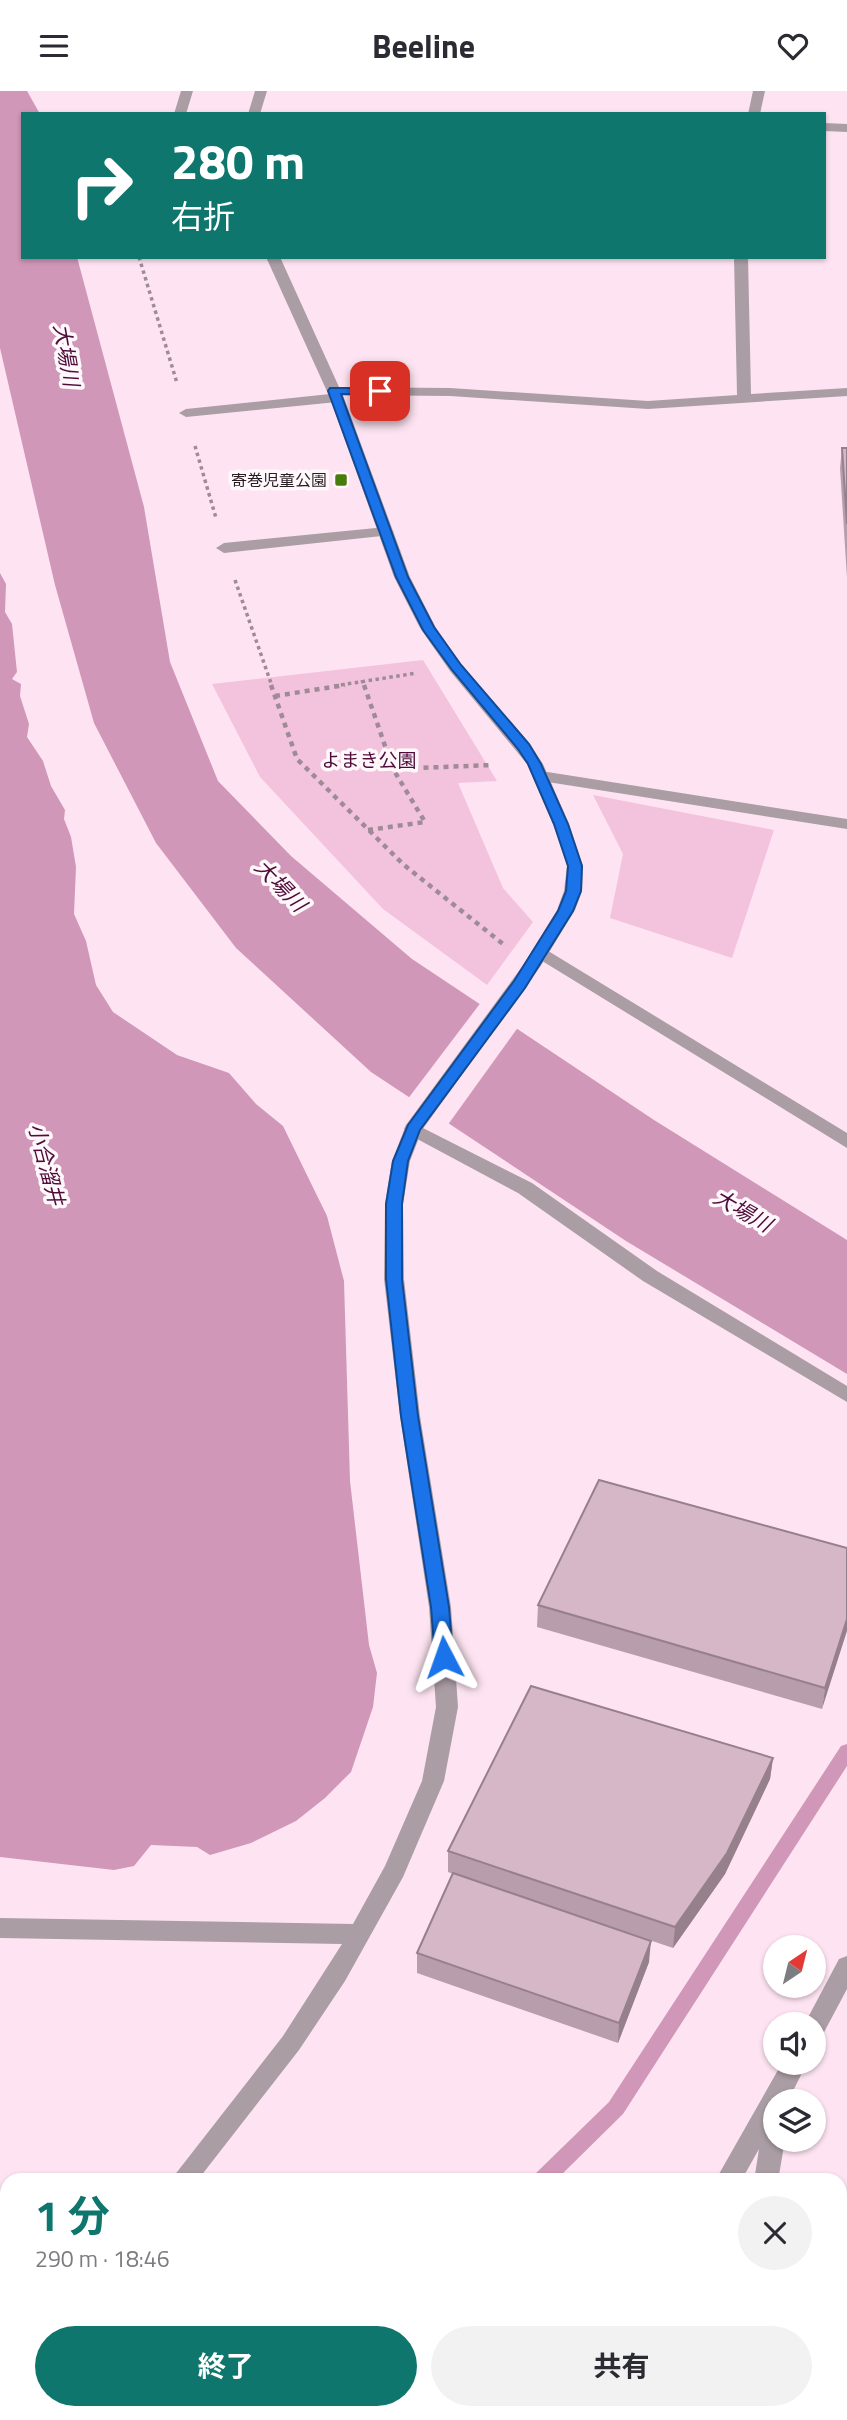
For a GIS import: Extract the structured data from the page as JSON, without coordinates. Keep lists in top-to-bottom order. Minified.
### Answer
{"water":["大場川","小合溜井"],"parks":["よまき公園"],"places":{"transit":["寄巻児童公園"]},"north":"top right","page":{"header":"Beeline","turn":["280 m","右折"],"heading":["1 分","290 m · 18:46"],"buttons":["終了","共有"]}}
